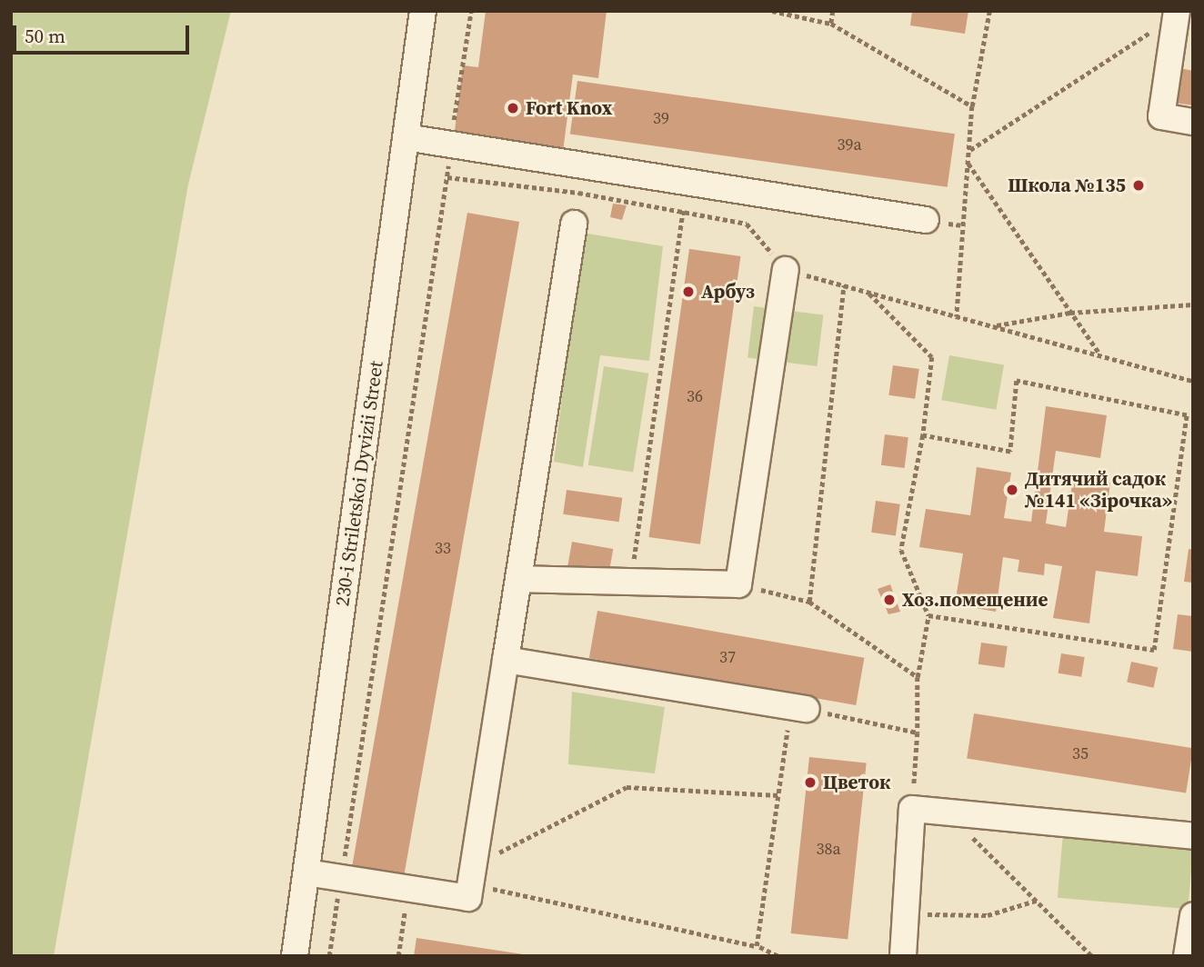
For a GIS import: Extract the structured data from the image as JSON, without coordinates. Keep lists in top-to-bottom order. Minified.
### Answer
{"streets":{"street":["230-i Striletskoi Dyvizii Street"]},"places":["Fort Knox","Школа №135","Арбуз","Дитячий садок №141 «Зiрочка»","Хоз.помещение","Цветок"],"house_numbers":["39","39а","36","33","37","35","38а"],"scale_bar":"50 m"}
